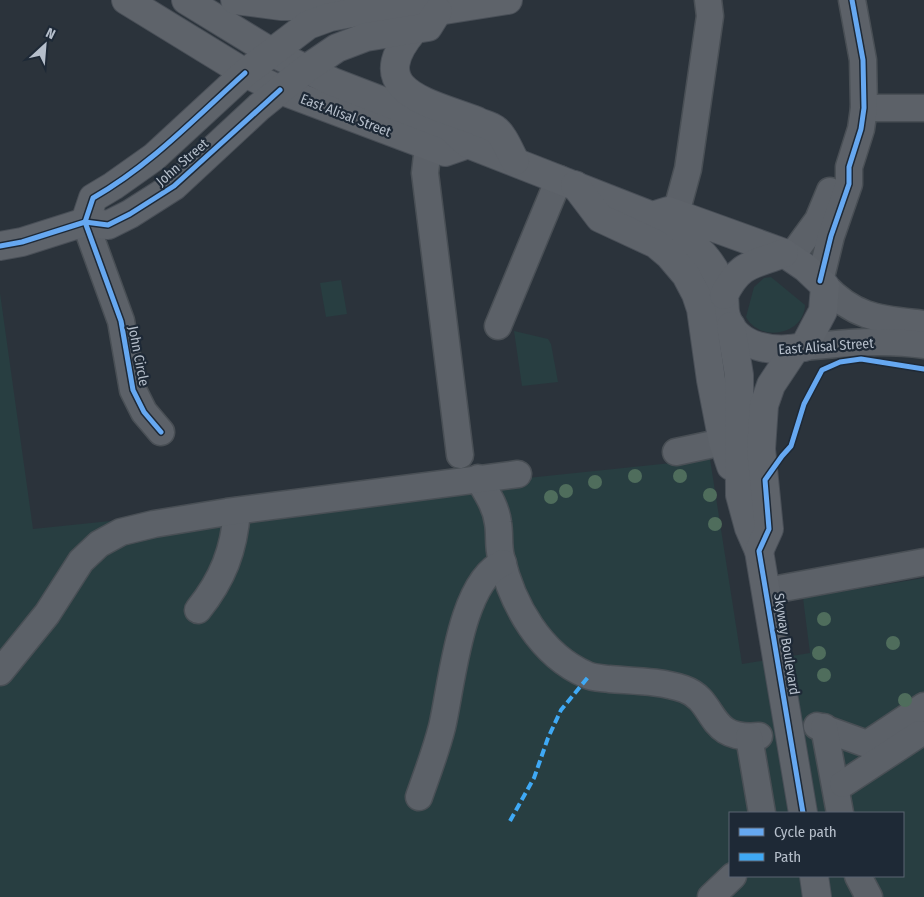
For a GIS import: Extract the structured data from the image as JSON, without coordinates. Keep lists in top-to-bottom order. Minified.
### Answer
{"streets":{"main road":["East Alisal Street","John Street","Skyway Boulevard"],"street":["John Circle"]},"crossings":[["East Alisal Street","John Street"],["East Alisal Street","Skyway Boulevard"],["John Street","John Circle"]],"legend":["Cycle path","Path"],"north":"top right"}
